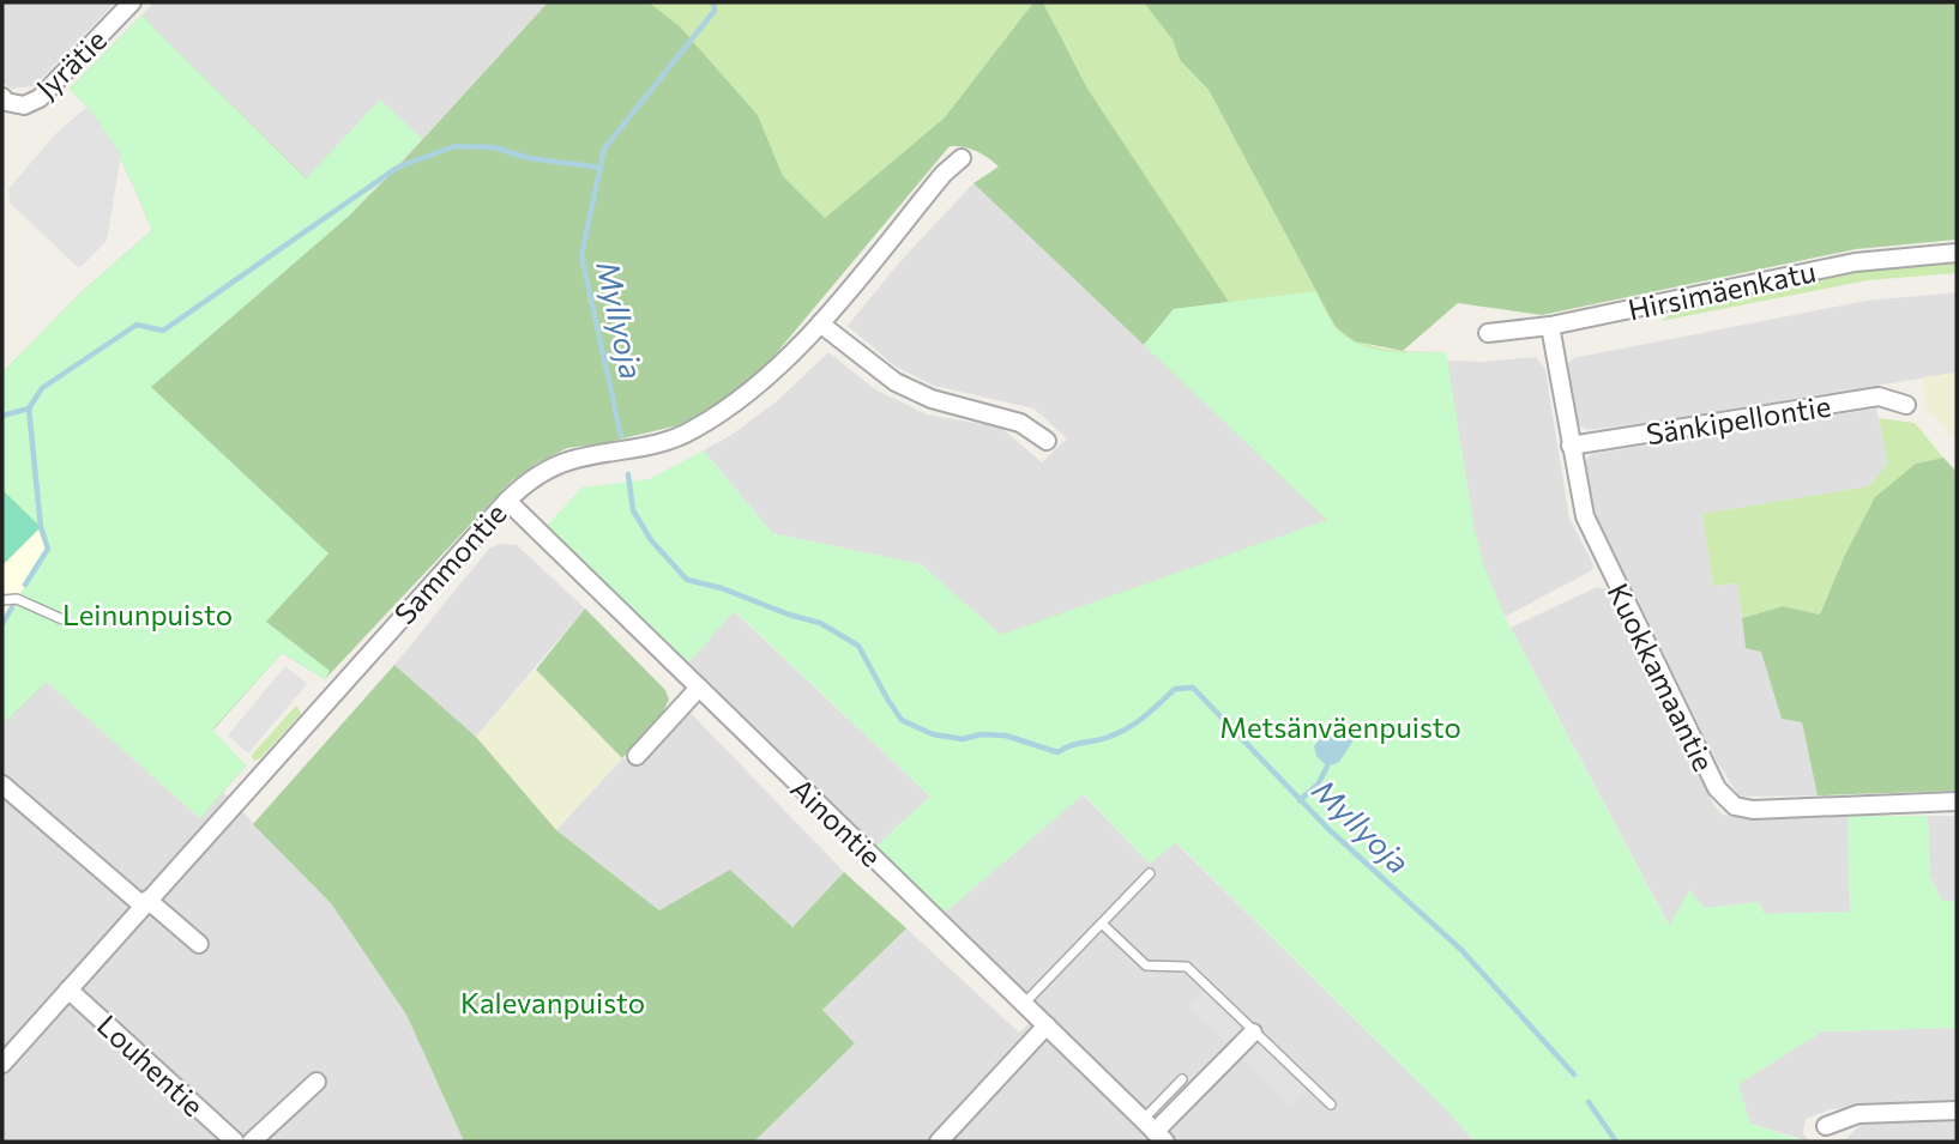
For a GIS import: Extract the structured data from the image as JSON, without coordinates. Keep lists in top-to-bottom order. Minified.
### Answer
{"streets":{"street":["Jyrätie","Hirsimäenkatu","Sänkipellontie","Sammontie","Kuokkamaantie","Ainontie","Louhentie"]},"crossings":[["Hirsimäenkatu","Kuokkamaantie"],["Sänkipellontie","Kuokkamaantie"],["Sammontie","Ainontie"],["Sammontie","Louhentie"]],"water":["Myllyoja"],"parks":["Leinunpuisto","Metsänväenpuisto","Kalevanpuisto"]}
